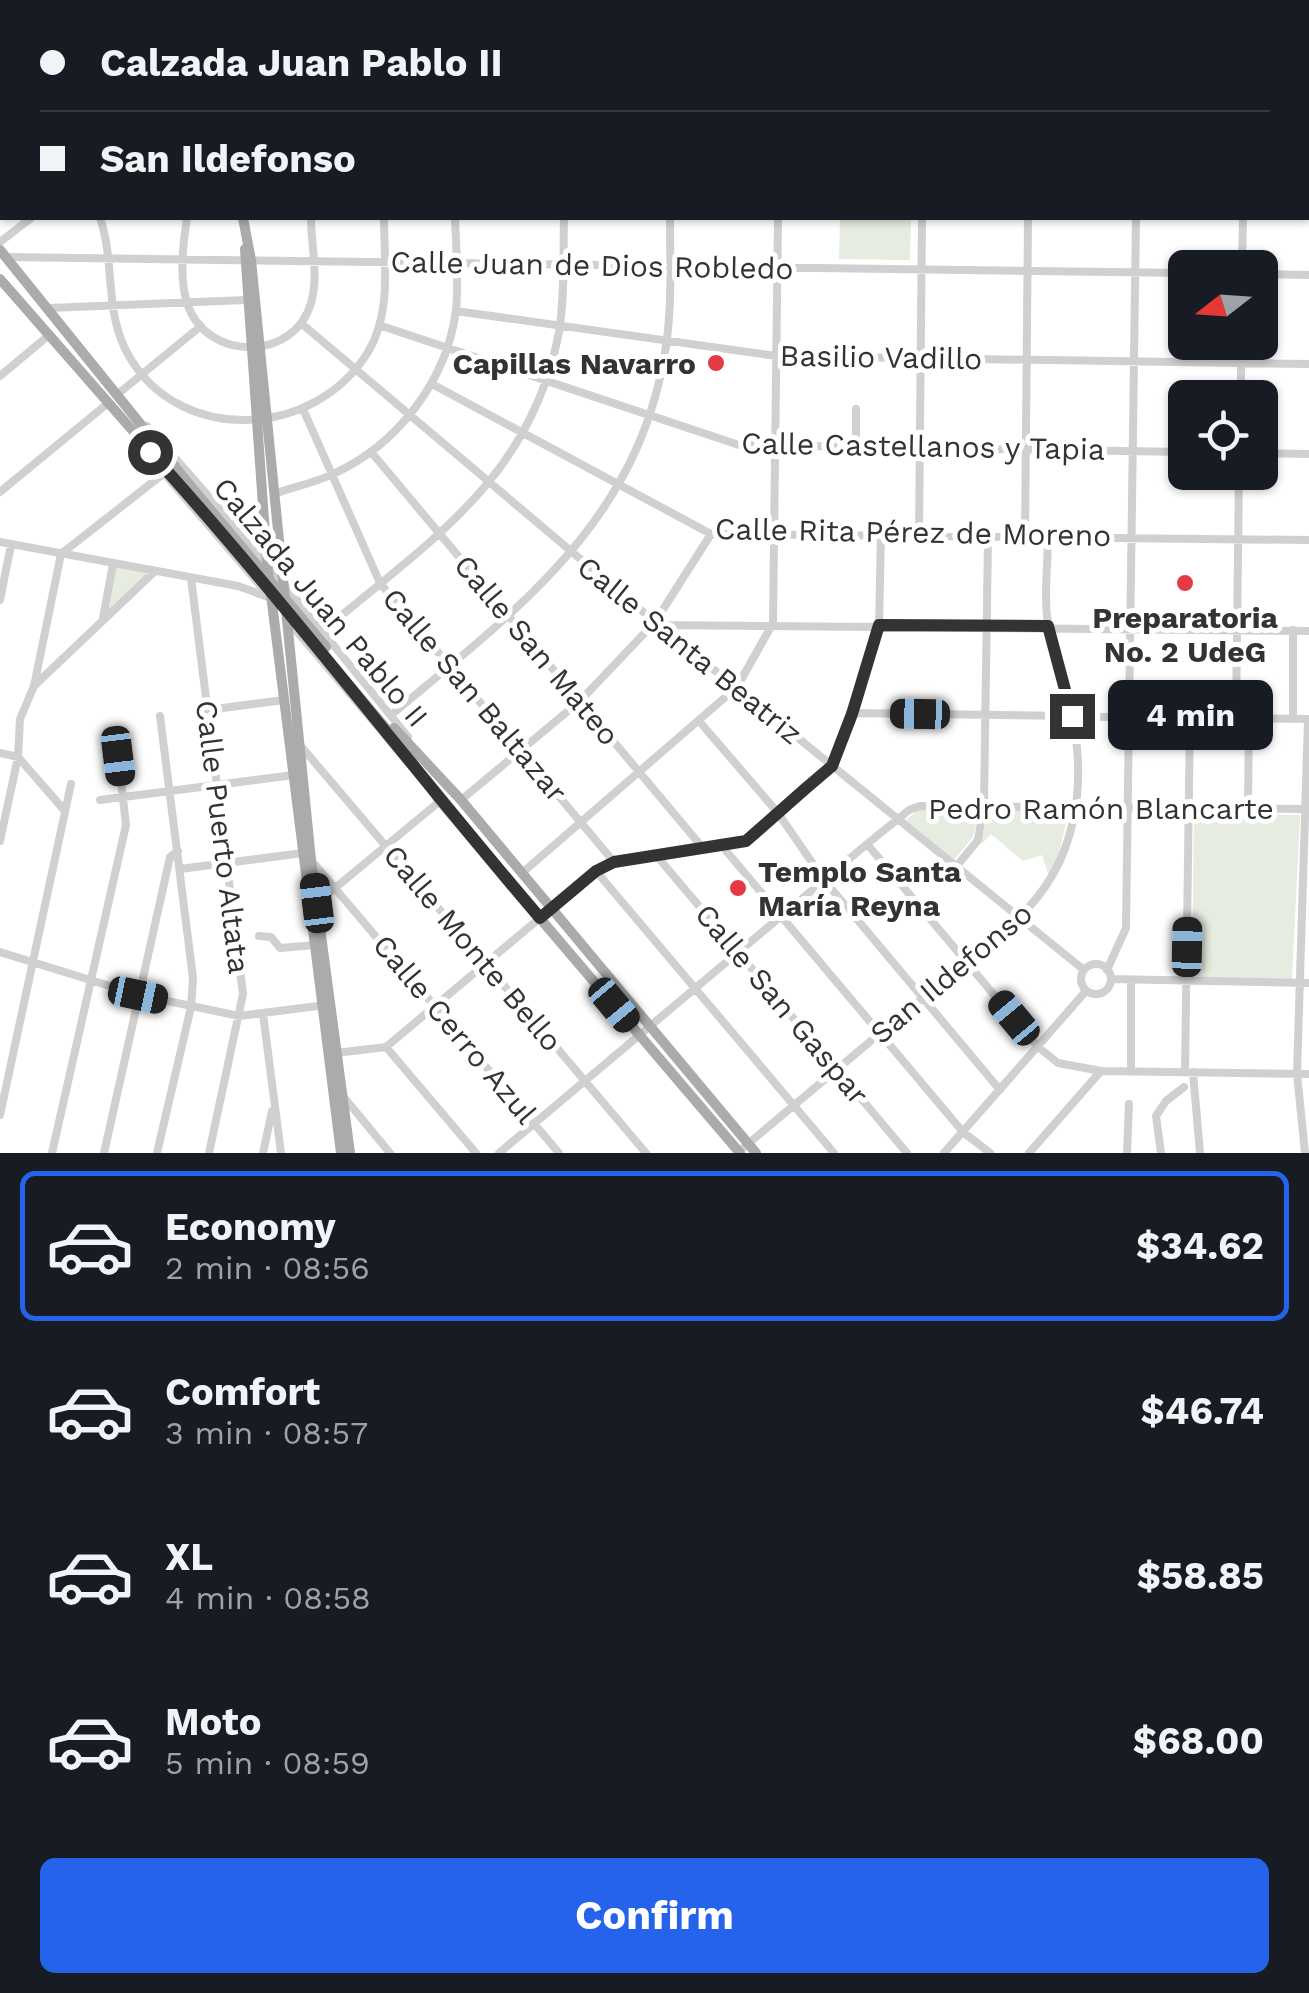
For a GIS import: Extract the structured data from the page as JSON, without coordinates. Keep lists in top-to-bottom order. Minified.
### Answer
{"streets":{"main road":["Calzada Juan Pablo II"],"street":["Calle Juan de Dios Robledo","Basilio Vadillo","Calle Castellanos y Tapia","Calle Rita Pérez de Moreno","Calle San Mateo","Calle Santa Beatriz","Calle San Baltazar","Pedro Ramón Blancarte","Calle Puerto Altata","Calle Monte Bello","San Ildefonso","Calle San Gaspar","Calle Cerro Azul"]},"crossings":[["Calle Juan de Dios Robledo","Calzada Juan Pablo II"],["Calle Rita Pérez de Moreno","San Ildefonso"],["Calzada Juan Pablo II","San Ildefonso"],["Calle Santa Beatriz","Pedro Ramón Blancarte"],["Calle Santa Beatriz","San Ildefonso"],["Pedro Ramón Blancarte","San Ildefonso"],["San Ildefonso","Calle San Gaspar"]],"places":["Capillas Navarro","Preparatoria No. 2 UdeG","Templo Santa María Reyna"],"north":"left","page":{"banner":["Calzada Juan Pablo II","San Ildefonso"],"bubble":"4 min","list":[{"name":"Economy","note":"2 min · 08:56","value":"$34.62"},{"name":"Comfort","note":"3 min · 08:57","value":"$46.74"},{"name":"XL","note":"4 min · 08:58","value":"$58.85"},{"name":"Moto","note":"5 min · 08:59","value":"$68.00"}],"buttons":"Confirm"}}
